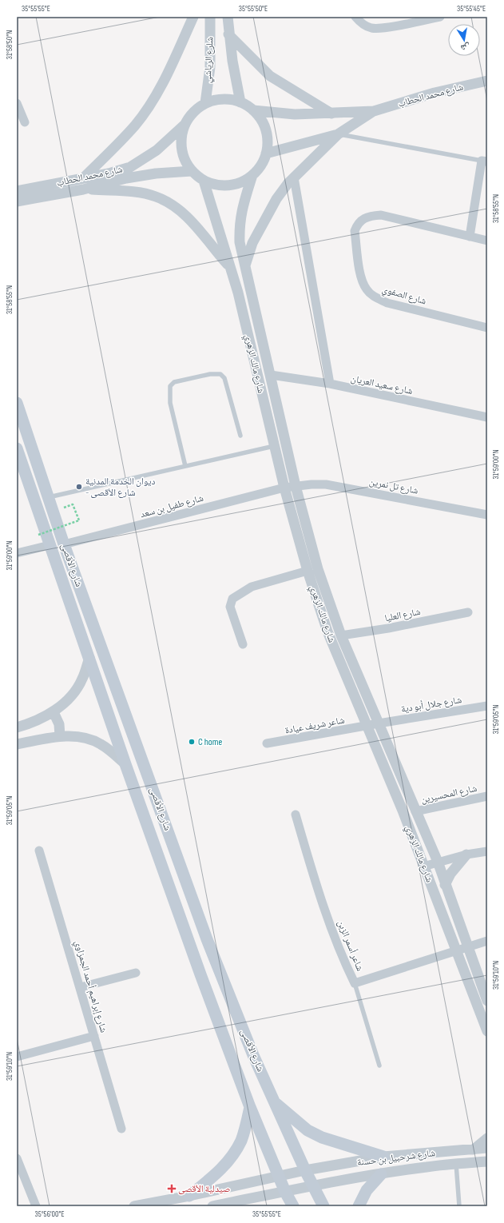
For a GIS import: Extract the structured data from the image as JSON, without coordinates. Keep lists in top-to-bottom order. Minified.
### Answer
{"streets":{"main road":["شارع الأقصى"],"street":["شلرع الرياشي","شارع محمد الحطاب","شارع الصفوي","شارع مالك الزهري","شارع سعيد العريان","شارع تل نمرين","شارع طفيل بن سعد","شارع العليا","شارع جلال أبو دية","شاعر شريف عيادة","شارع المحسيرين","شاعر أسمر الزبن","شارع إبراهيم أحمد الجمزاوي","شارع شرحبيل بن حسنة"]},"crossings":[["شلرع الرياشي","شارع محمد الحطاب"],["شلرع الرياشي","شارع مالك الزهري"],["شارع محمد الحطاب","شارع مالك الزهري"],["شارع مالك الزهري","شارع سعيد العريان"],["شارع مالك الزهري","شارع تل نمرين"],["شارع مالك الزهري","شارع طفيل بن سعد"],["شارع مالك الزهري","شارع العليا"],["شارع مالك الزهري","شارع جلال أبو دية"],["شارع مالك الزهري","شاعر شريف عيادة"],["شارع مالك الزهري","شارع المحسيرين"],["شارع مالك الزهري","شاعر أسمر الزبن"],["شارع تل نمرين","شارع طفيل بن سعد"],["شارع طفيل بن سعد","شارع الأقصى"],["شارع الأقصى","شارع شرحبيل بن حسنة"],["شارع جلال أبو دية","شاعر شريف عيادة"]],"places":{"other":["ديوان الخدمة المدنية - شارع الأقصى","C home"],"health":["صيدلية الأقصى"]},"north":"bottom","coordinates":["35°55'55\"E","35°55'50\"E","35°55'45\"E","31°58'50\"N","31°58'55\"N","31°59'00\"N","31°59'05\"N","31°59'10\"N","35°56'00\"E"]}
